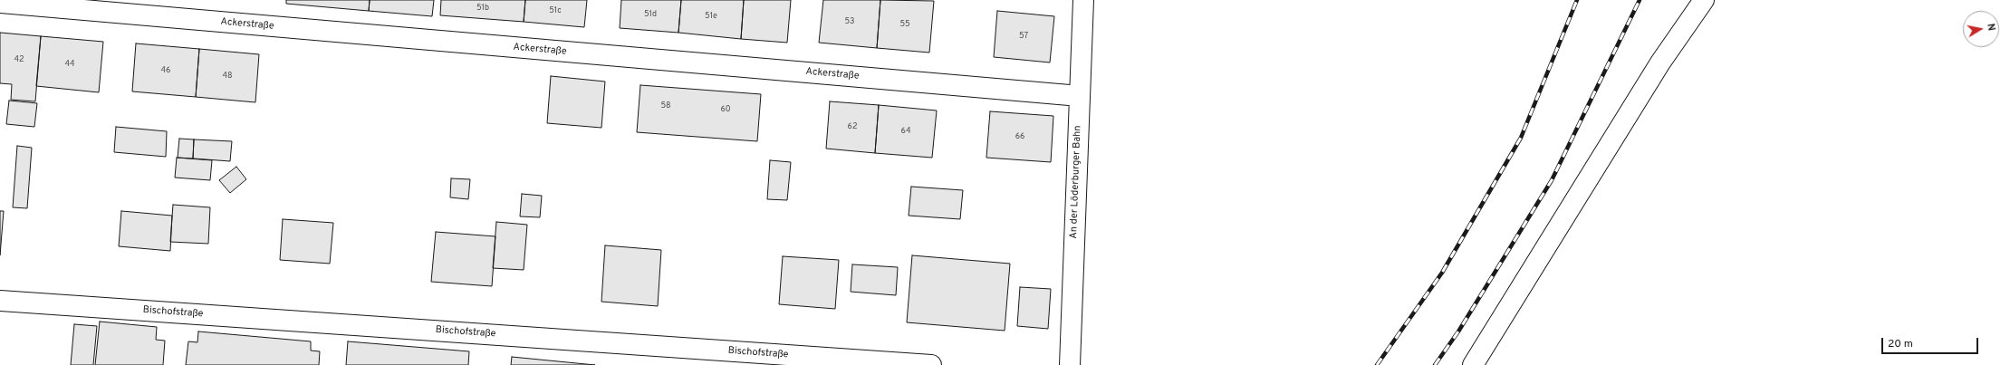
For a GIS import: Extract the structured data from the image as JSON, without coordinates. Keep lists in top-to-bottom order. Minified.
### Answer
{"streets":{"street":["Ackerstraße","An der Löderburger Bahn","Bischofstraße"]},"crossings":[["Ackerstraße","An der Löderburger Bahn"]],"house_numbers":["51b","51c","51d","51e","53","55","57","42","44","46","48","58","60","62","64","66"],"scale_bar":"20 m","north":"right"}
